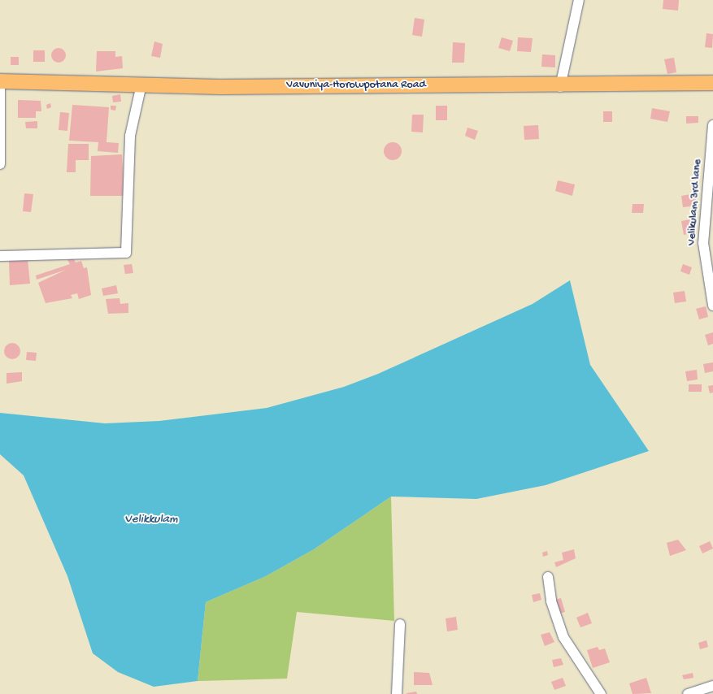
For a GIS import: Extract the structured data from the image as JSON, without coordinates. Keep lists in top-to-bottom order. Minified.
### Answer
{"streets":{"highway":["Vavuniya-Horowpotana Road"],"street":["Velikulam 3rd lane"]},"water":["Velikkulam"]}
